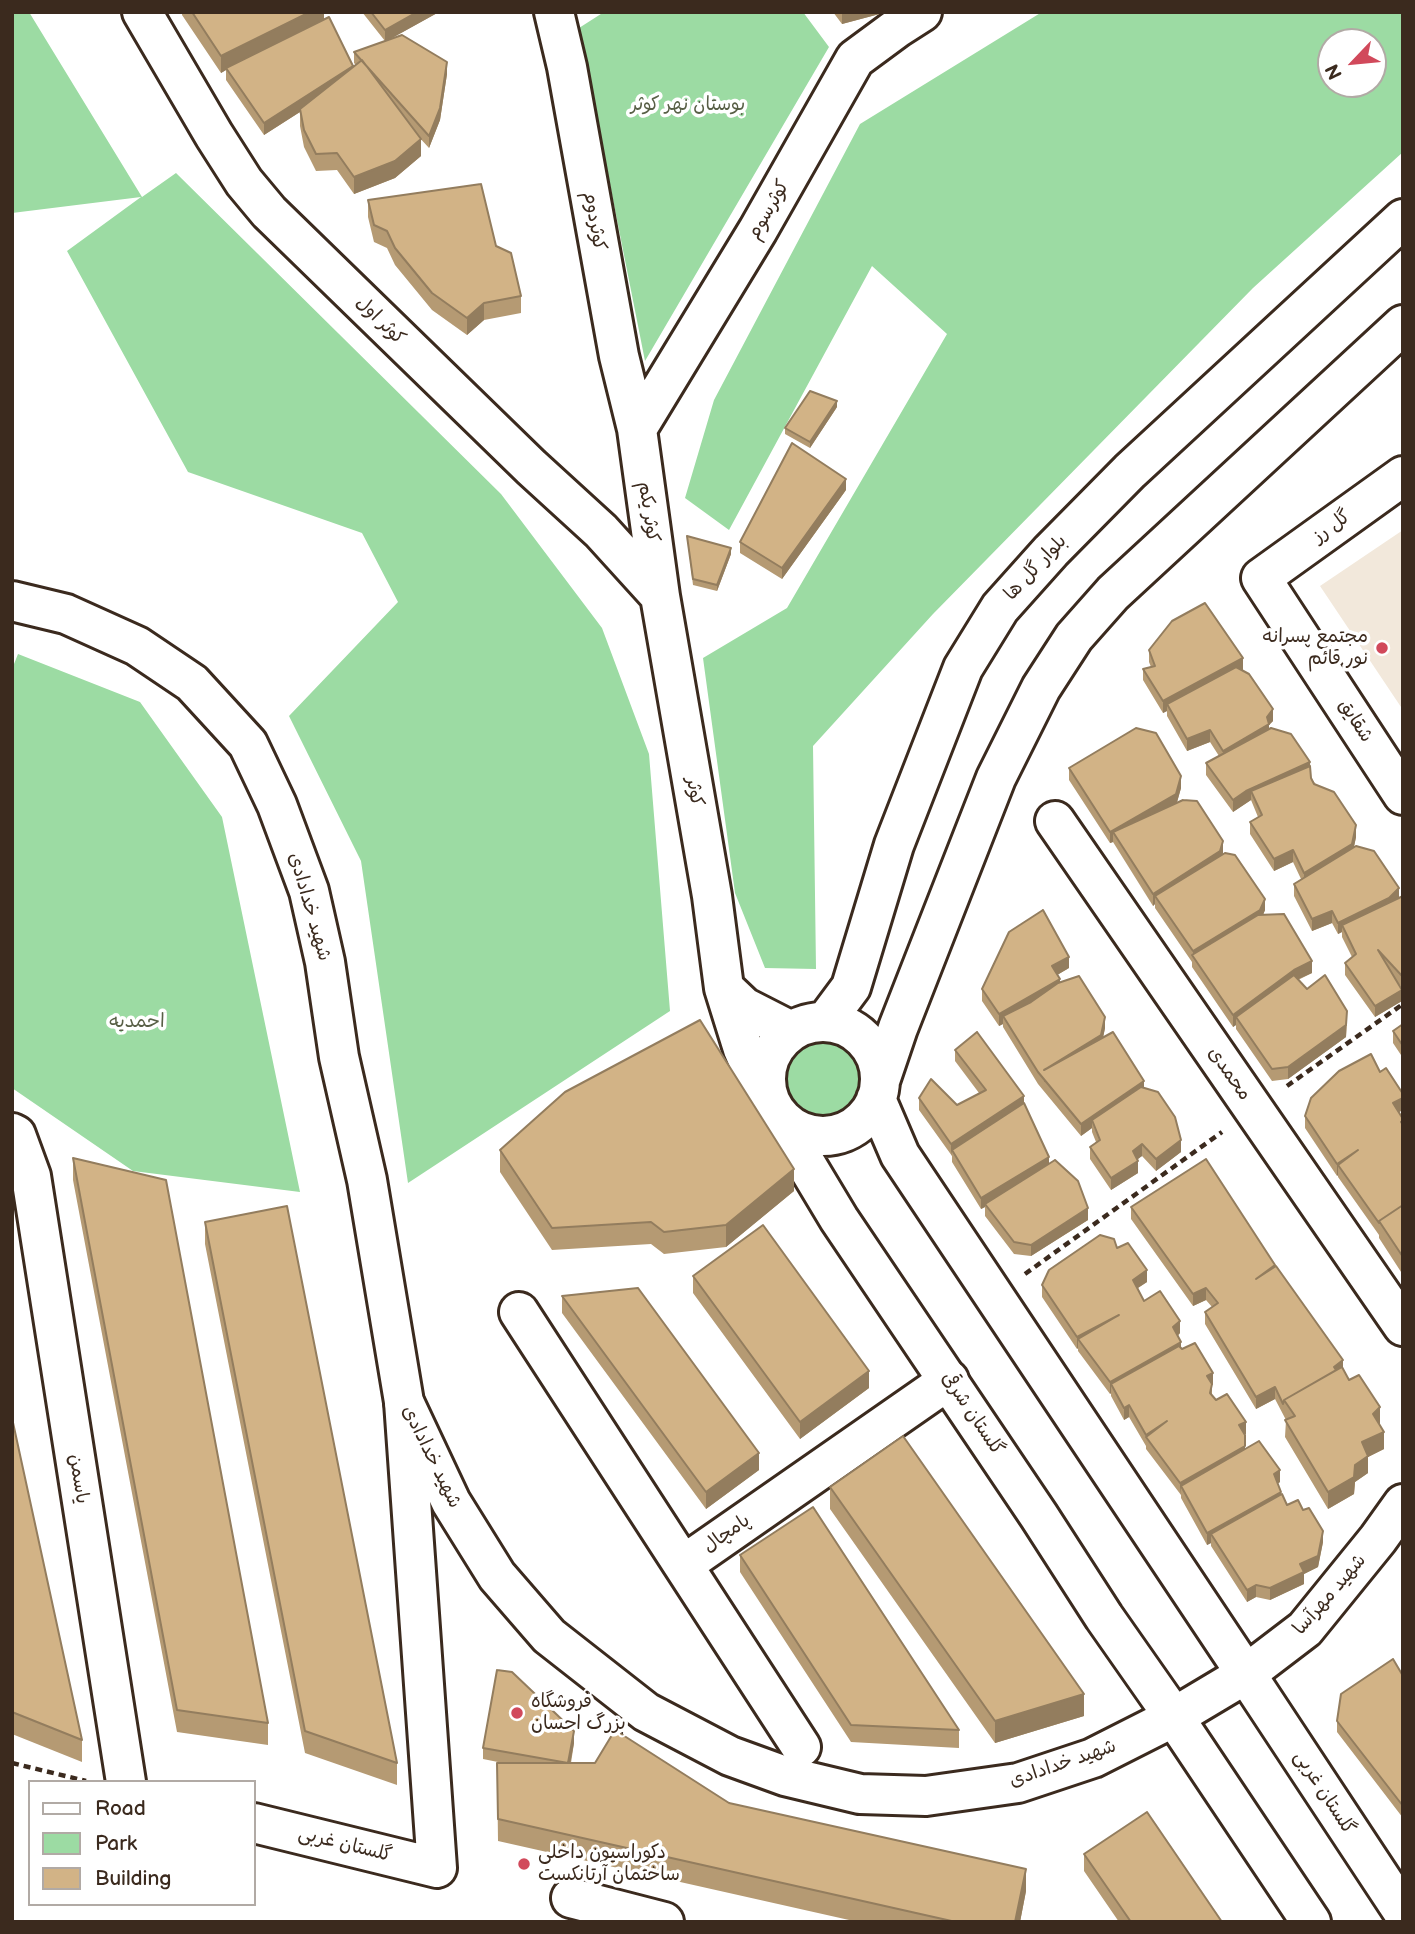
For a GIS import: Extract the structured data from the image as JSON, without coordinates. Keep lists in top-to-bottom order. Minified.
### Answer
{"streets":{"street":["کوثرسوم","کوثردوم","کوثر اول","کوثر یکم","گل رز","بلوار گل ها","شقایق","کوثر","شهید خدادادی","محمدی","گلستان شرقی","یاسمن","پامچال","شهید مهرآسا","گلستان غربی"]},"crossings":[["کوثرسوم","کوثردوم"],["کوثرسوم","کوثر یکم"],["کوثردوم","کوثر یکم"],["کوثر اول","کوثر یکم"],["کوثر اول","کوثر"],["کوثر یکم","کوثر"],["گل رز","شقایق"],["بلوار گل ها","کوثر"],["بلوار گل ها","گلستان شرقی"],["کوثر","گلستان شرقی"],["شهید خدادادی","گلستان شرقی"],["شهید خدادادی","شهید مهرآسا"],["شهید خدادادی","گلستان غربی"],["گلستان شرقی","پامچال"],["شهید مهرآسا","گلستان غربی"]],"parks":["بوستان نهر کوثر","احمدیه"],"places":["مجتمع پسرانه نور قائم","فروشگاه بزرگ احسان","دکوراسیون داخلی ساختمان آرتانکست"],"legend":["Road","Park","Building"],"north":"bottom left"}
